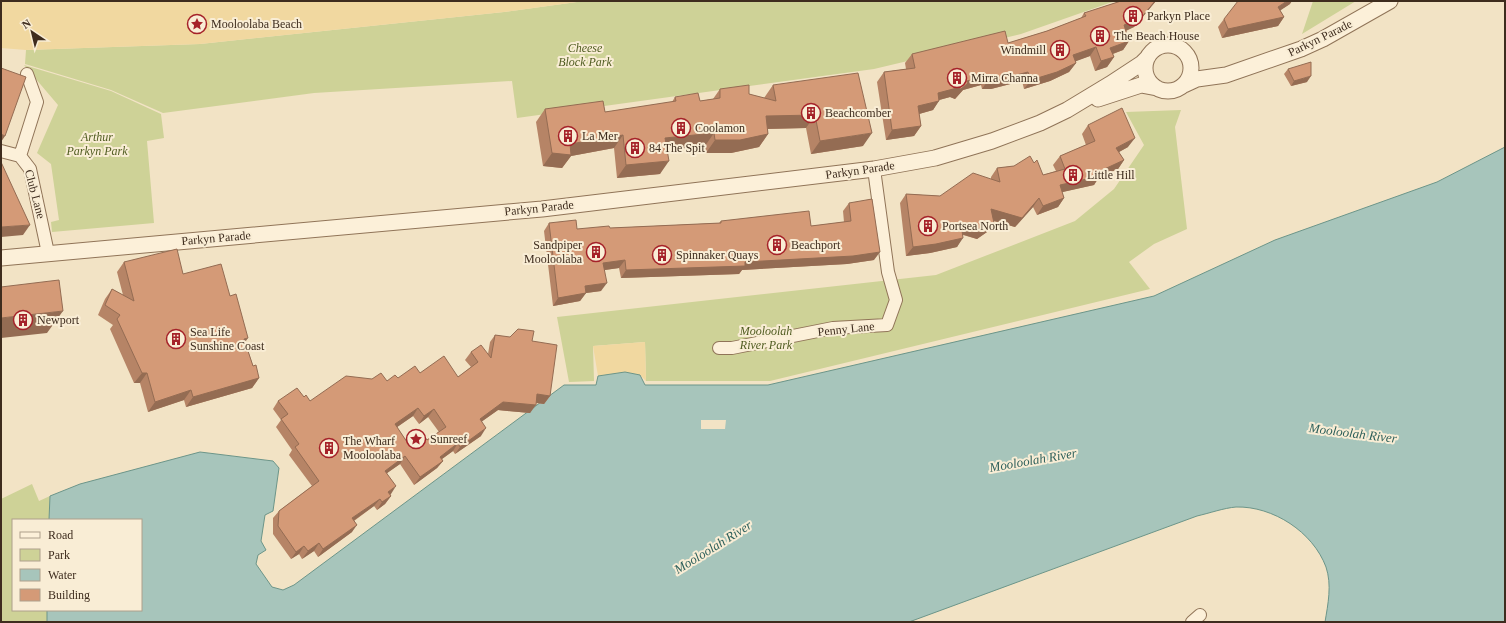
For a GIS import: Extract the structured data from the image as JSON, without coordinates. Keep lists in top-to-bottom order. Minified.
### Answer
{"streets":{"street":["Parkyn Parade","Club Lane","Penny Lane"]},"crossings":[["Parkyn Parade","Club Lane"],["Parkyn Parade","Penny Lane"]],"water":["Mooloolah River"],"parks":["Cheese Block Park","Arthur Parkyn Park","Mooloolah River Park"],"places":{"building":["Parkyn Place","The Beach House","Windmill","Mirra Channa","Beachcomber","Coolamon","La Mer","84 The Spit","Little Hill","Portsea North","Beachport","Sandpiper Mooloolaba","Spinnaker Quays","Newport","Sea Life Sunshine Coast","The Wharf Mooloolaba"],"place":["Mooloolaba Beach","Sunreef"]},"legend":["Road","Park","Water","Building"],"north":"top left"}
